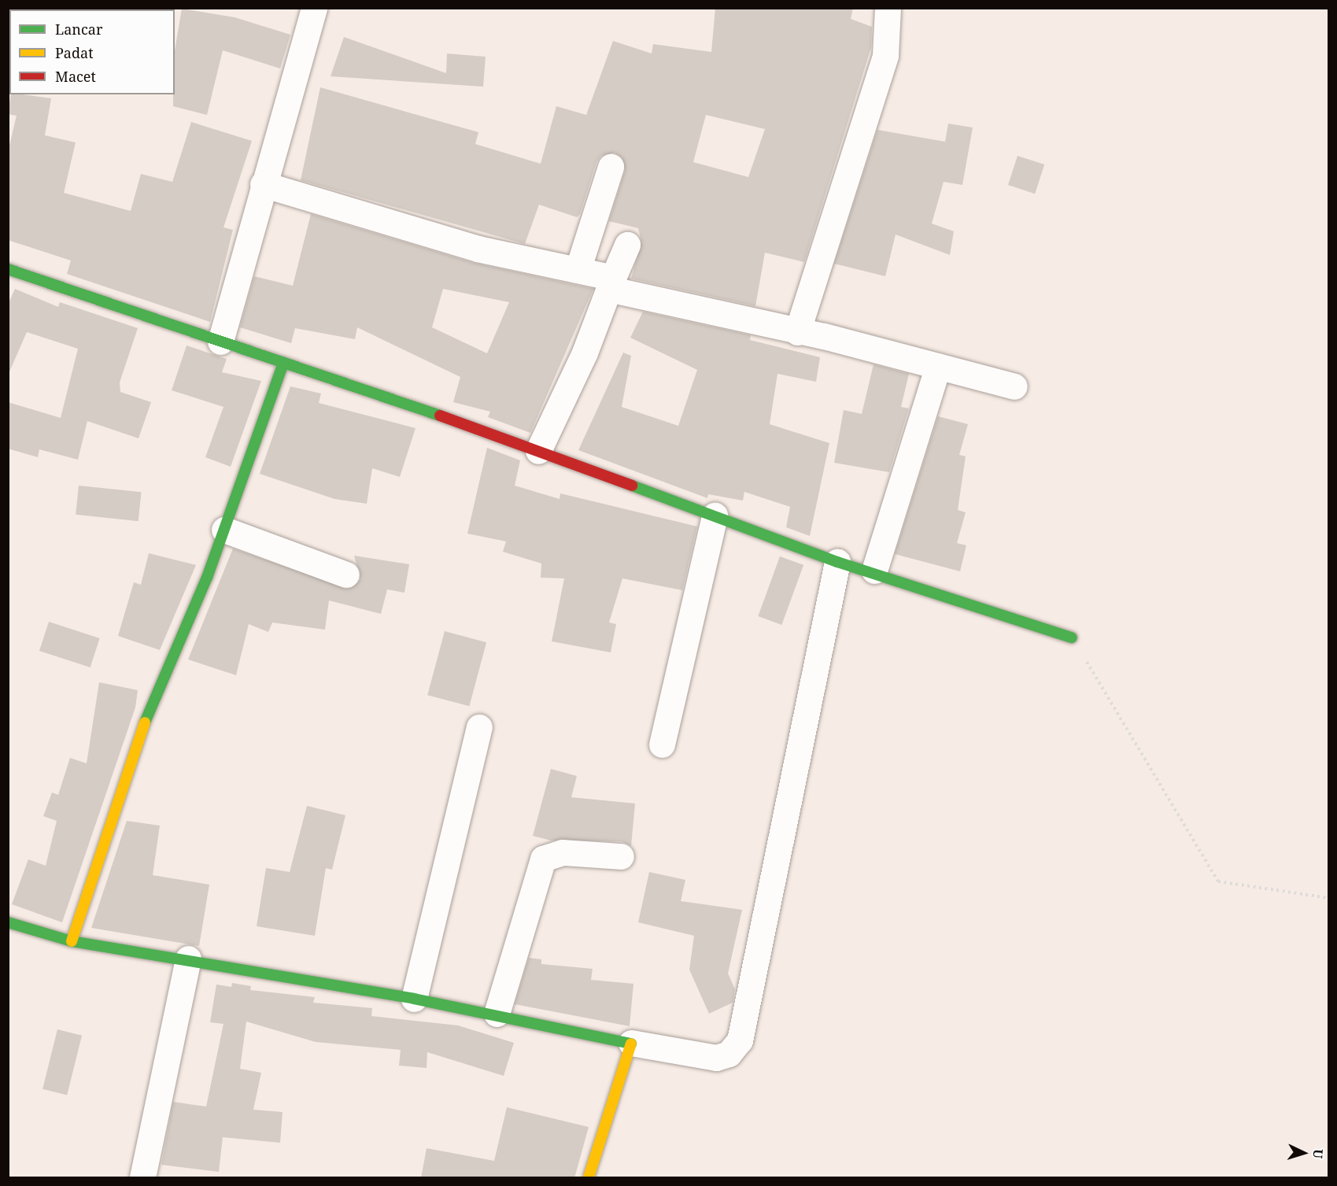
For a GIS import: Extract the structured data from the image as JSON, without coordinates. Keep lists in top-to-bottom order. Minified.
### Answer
{"legend":["Lancar","Padat","Macet"],"north":"right"}
